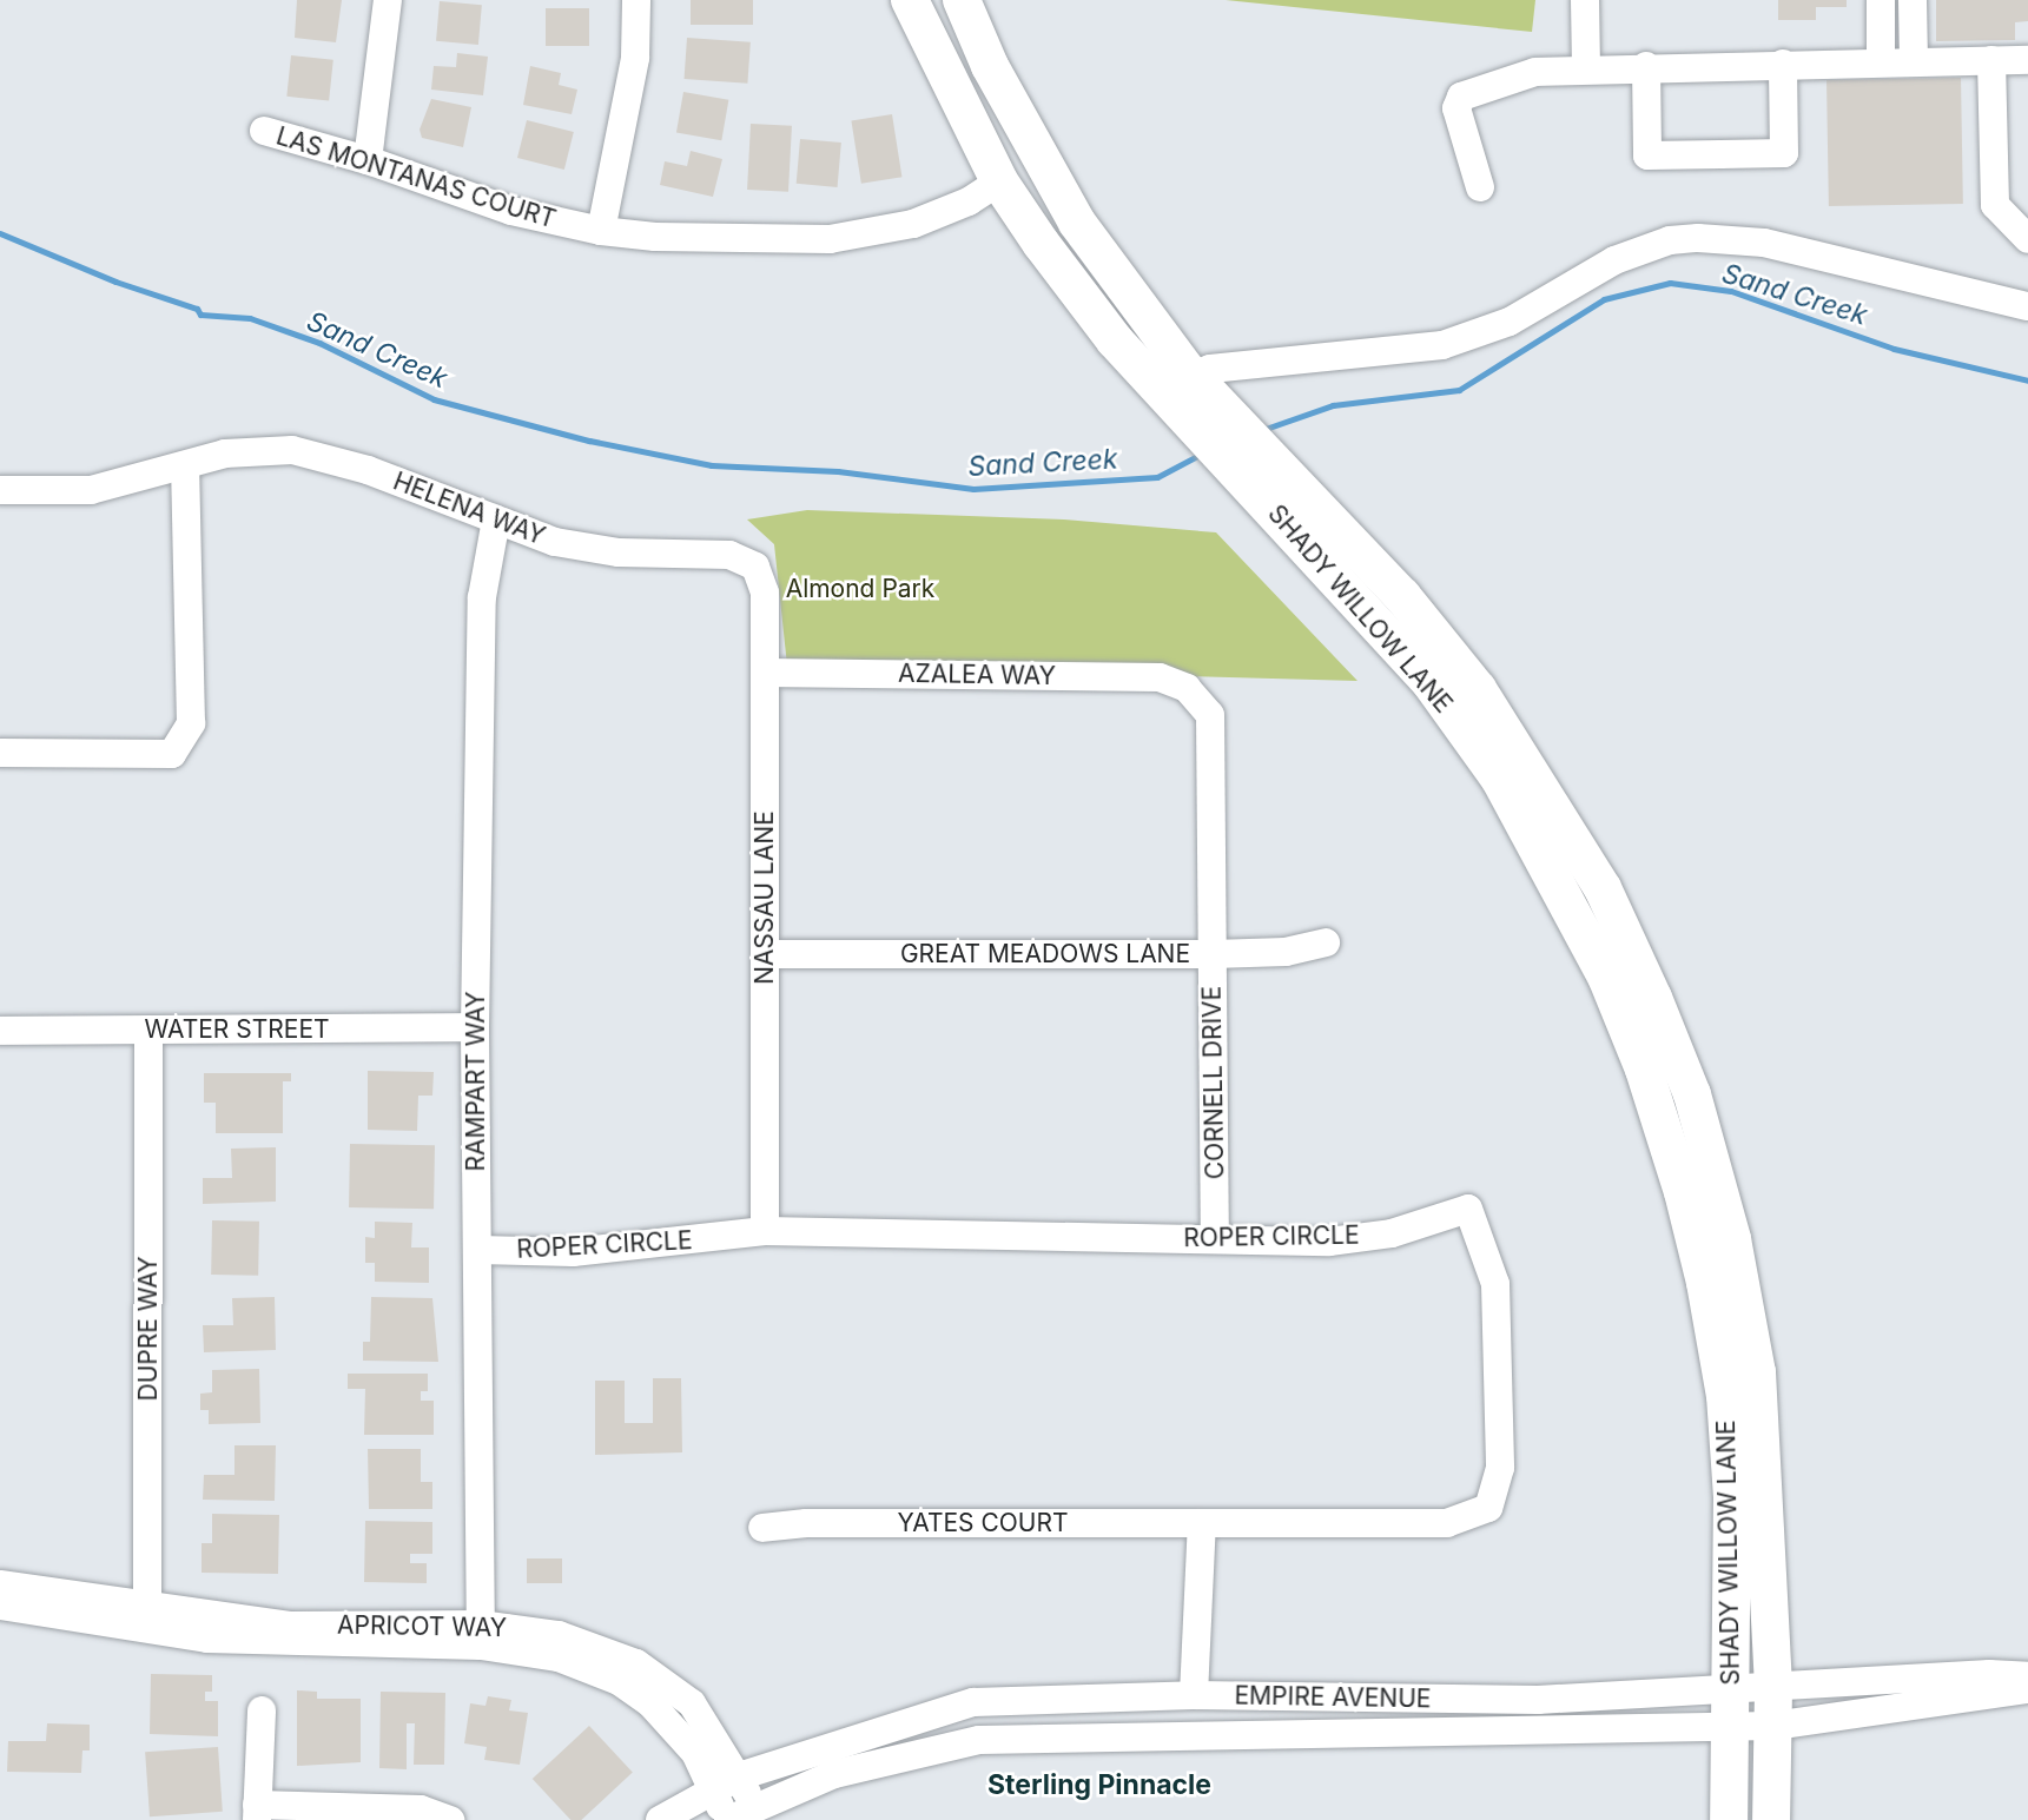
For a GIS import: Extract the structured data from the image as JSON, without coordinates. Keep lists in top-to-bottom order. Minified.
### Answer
{"streets":{"main road":["SHADY WILLOW LANE"],"street":["LAS MONTANAS COURT","HELENA WAY","AZALEA WAY","NASSAU LANE","GREAT MEADOWS LANE","WATER STREET","RAMPART WAY","CORNELL DRIVE","ROPER CIRCLE","DUPRE WAY","YATES COURT","APRICOT WAY","EMPIRE AVENUE"]},"crossings":[["LAS MONTANAS COURT","SHADY WILLOW LANE"],["HELENA WAY","NASSAU LANE"],["HELENA WAY","RAMPART WAY"],["SHADY WILLOW LANE","EMPIRE AVENUE"],["AZALEA WAY","NASSAU LANE"],["AZALEA WAY","CORNELL DRIVE"],["NASSAU LANE","GREAT MEADOWS LANE"],["NASSAU LANE","ROPER CIRCLE"],["GREAT MEADOWS LANE","CORNELL DRIVE"],["WATER STREET","RAMPART WAY"],["WATER STREET","DUPRE WAY"],["RAMPART WAY","ROPER CIRCLE"],["RAMPART WAY","APRICOT WAY"],["CORNELL DRIVE","ROPER CIRCLE"],["ROPER CIRCLE","YATES COURT"],["DUPRE WAY","APRICOT WAY"],["APRICOT WAY","EMPIRE AVENUE"]],"districts":["Sterling Pinnacle"],"water":["Sand Creek"],"parks":["Almond Park"]}
